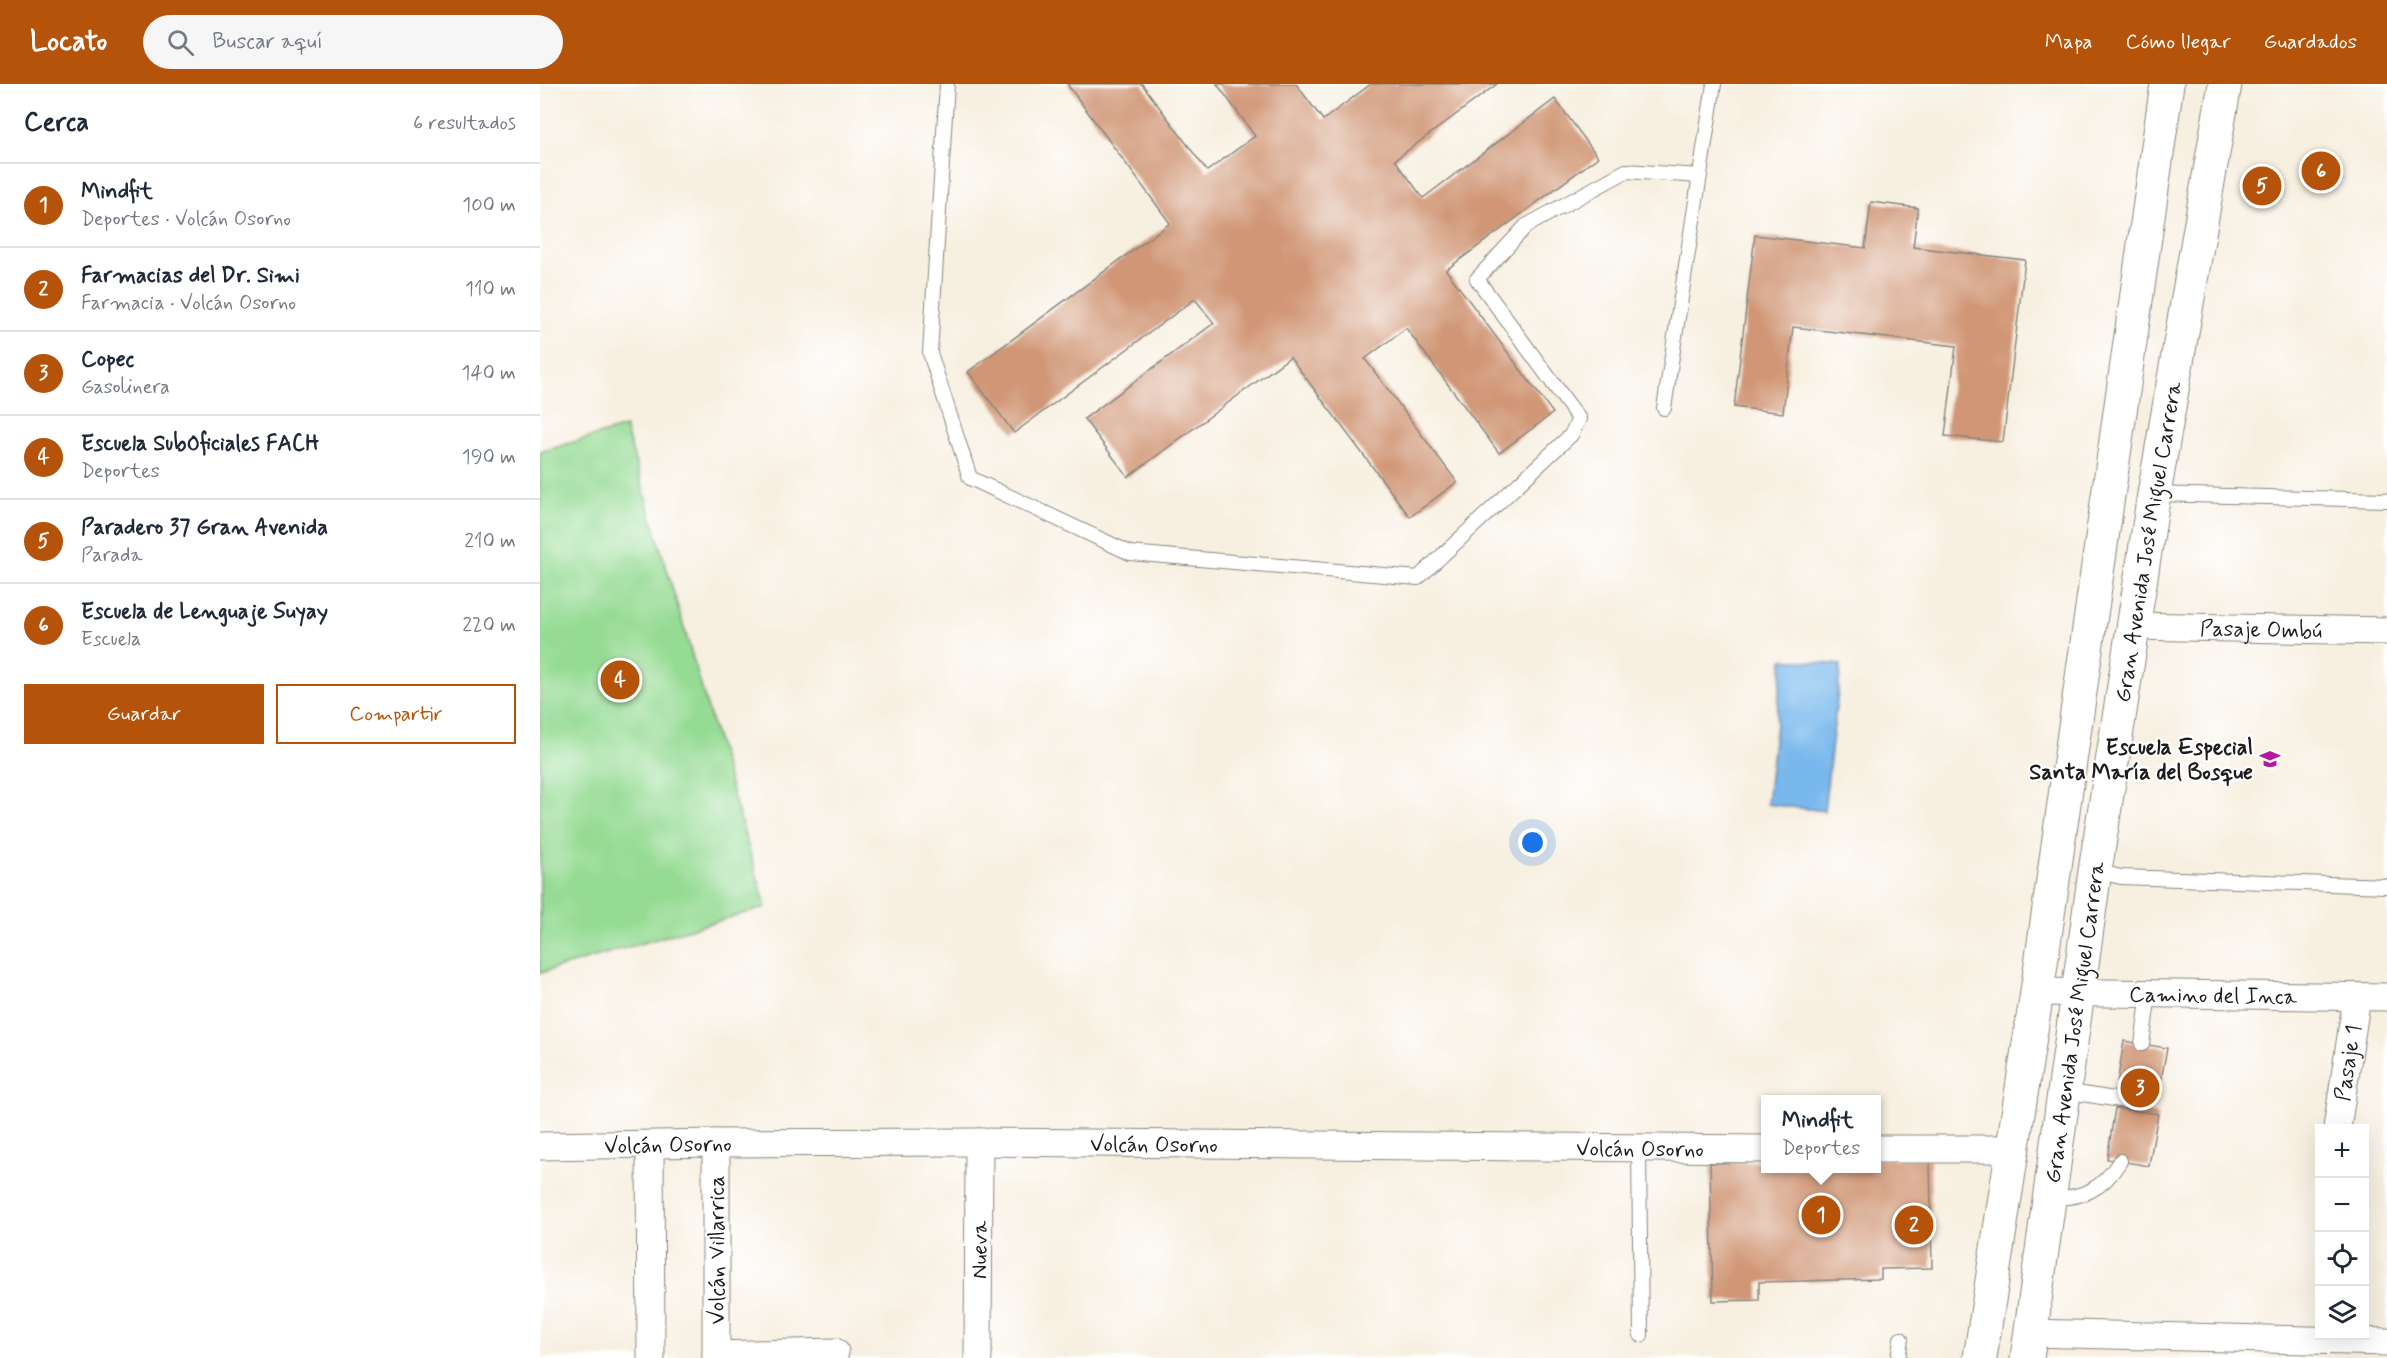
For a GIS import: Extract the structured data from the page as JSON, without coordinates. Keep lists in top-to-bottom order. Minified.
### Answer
{"streets":{"main road":["Gran Avenida José Miguel Carrera"],"street":["Pasaje Ombú","Camino del Inca","Pasaje 1","Volcán Osorno","Volcán Villarrica","Nueva"]},"crossings":[["Gran Avenida José Miguel Carrera","Pasaje Ombú"],["Gran Avenida José Miguel Carrera","Camino del Inca"],["Camino del Inca","Pasaje 1"],["Volcán Osorno","Volcán Villarrica"],["Volcán Osorno","Nueva"]],"places":{"school or university":["Escuela Especial Santa María del Bosque"]},"page":{"header":"Locato","search":"Buscar aquí","nav":["Mapa","Cómo llegar","Guardados"],"heading":["Cerca","6 resultados"],"pins":["6","5","4","3","1","2"],"list":[{"mark":"1","name":"Mindfit","note":"Deportes · Volcán Osorno","value":"100 m"},{"mark":"2","name":"Farmacias del Dr. Simi","note":"Farmacia · Volcán Osorno","value":"110 m"},{"mark":"3","name":"Copec","note":"Gasolinera","value":"140 m"},{"mark":"4","name":"Escuela SubOficiales FACH","note":"Deportes","value":"190 m"},{"mark":"5","name":"Paradero 37 Gran Avenida","note":"Parada","value":"210 m"},{"mark":"6","name":"Escuela de Lenguaje Suyay","note":"Escuela","value":"220 m"}],"buttons":["Guardar","Compartir"],"popup":["Mindfit","Deportes"],"map_buttons":["+","−"]}}
